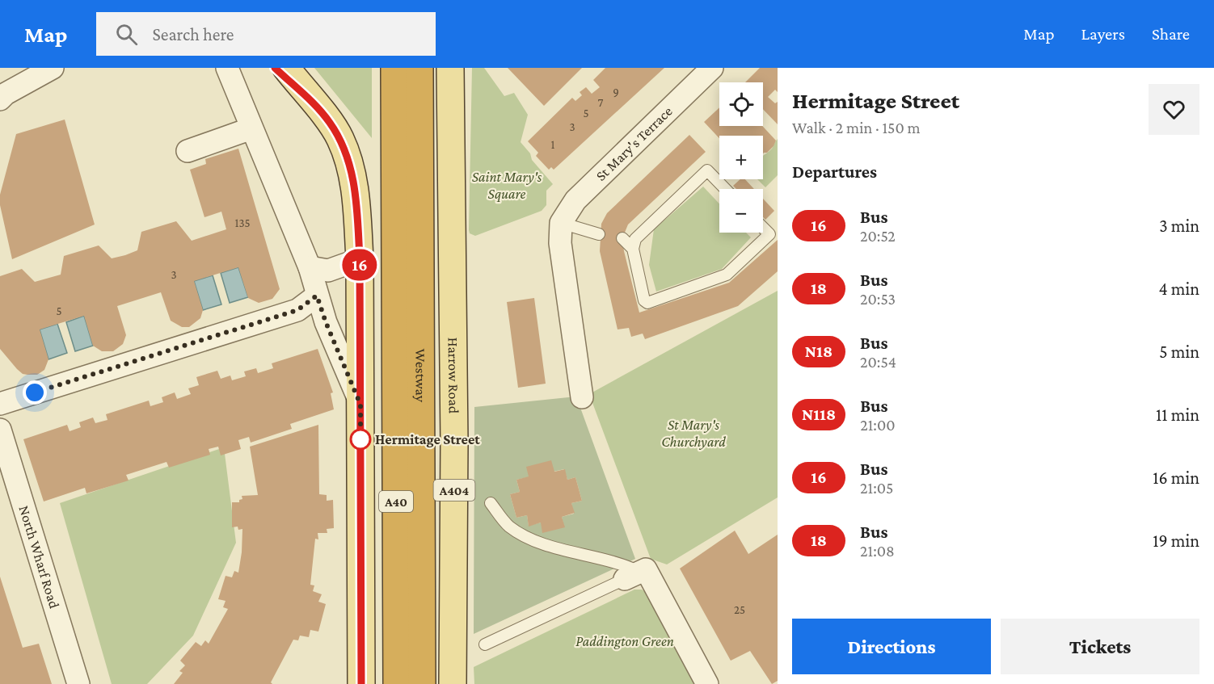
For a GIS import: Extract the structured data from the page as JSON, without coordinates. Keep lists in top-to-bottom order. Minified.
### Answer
{"streets":{"highway":["Westway","A40"],"main road":["Harrow Road","A404"],"street":["St Mary's Terrace","North Wharf Road"]},"parks":["Saint Mary's Square","St Mary's Churchyard","Paddington Green"],"places":["Hermitage Street"],"lines":["bus line 16"],"house_numbers":["9","7","5","3","1","135","3","5","25"],"page":{"header":"Map","search":"Search here","nav":["Map","Layers","Share"],"on_map":"16","heading":[["Hermitage Street","Walk · 2 min · 150 m"],"Departures"],"map_buttons":["+","−"],"list":[{"mark":"16","name":"Bus","note":"20:52","value":"3 min"},{"mark":"18","name":"Bus","note":"20:53","value":"4 min"},{"mark":"N18","name":"Bus","note":"20:54","value":"5 min"},{"mark":"N118","name":"Bus","note":"21:00","value":"11 min"},{"mark":"16","name":"Bus","note":"21:05","value":"16 min"},{"mark":"18","name":"Bus","note":"21:08","value":"19 min"}],"buttons":["Directions","Tickets"]}}
